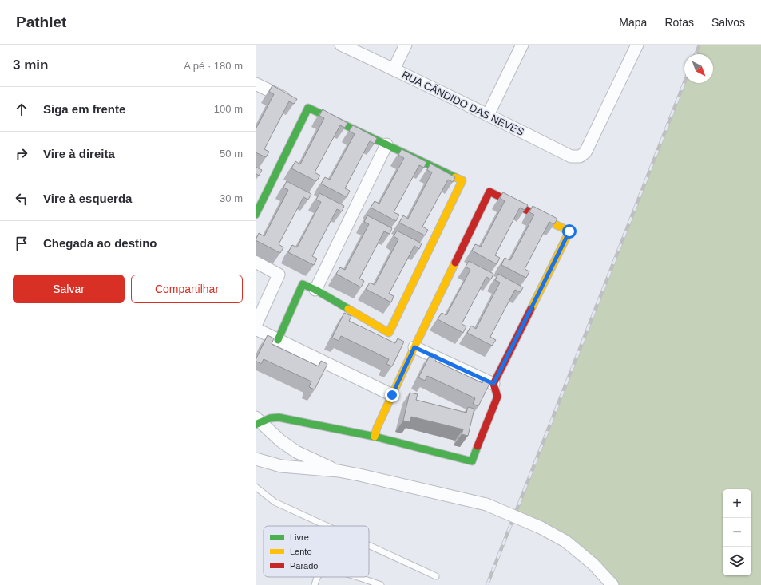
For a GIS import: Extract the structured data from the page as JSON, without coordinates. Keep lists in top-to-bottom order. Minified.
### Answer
{"streets":{"street":["RUA CÂNDIDO DAS NEVES"]},"legend":["Livre","Lento","Parado"],"north":"bottom right","page":{"header":"Pathlet","nav":["Mapa","Rotas","Salvos"],"heading":["3 min","A pé · 180 m"],"list":[["Siga em frente","100 m"],["Vire à direita","50 m"],["Vire à esquerda","30 m"],"Chegada ao destino"],"buttons":["Salvar","Compartilhar"],"map_buttons":["+","−"]}}
